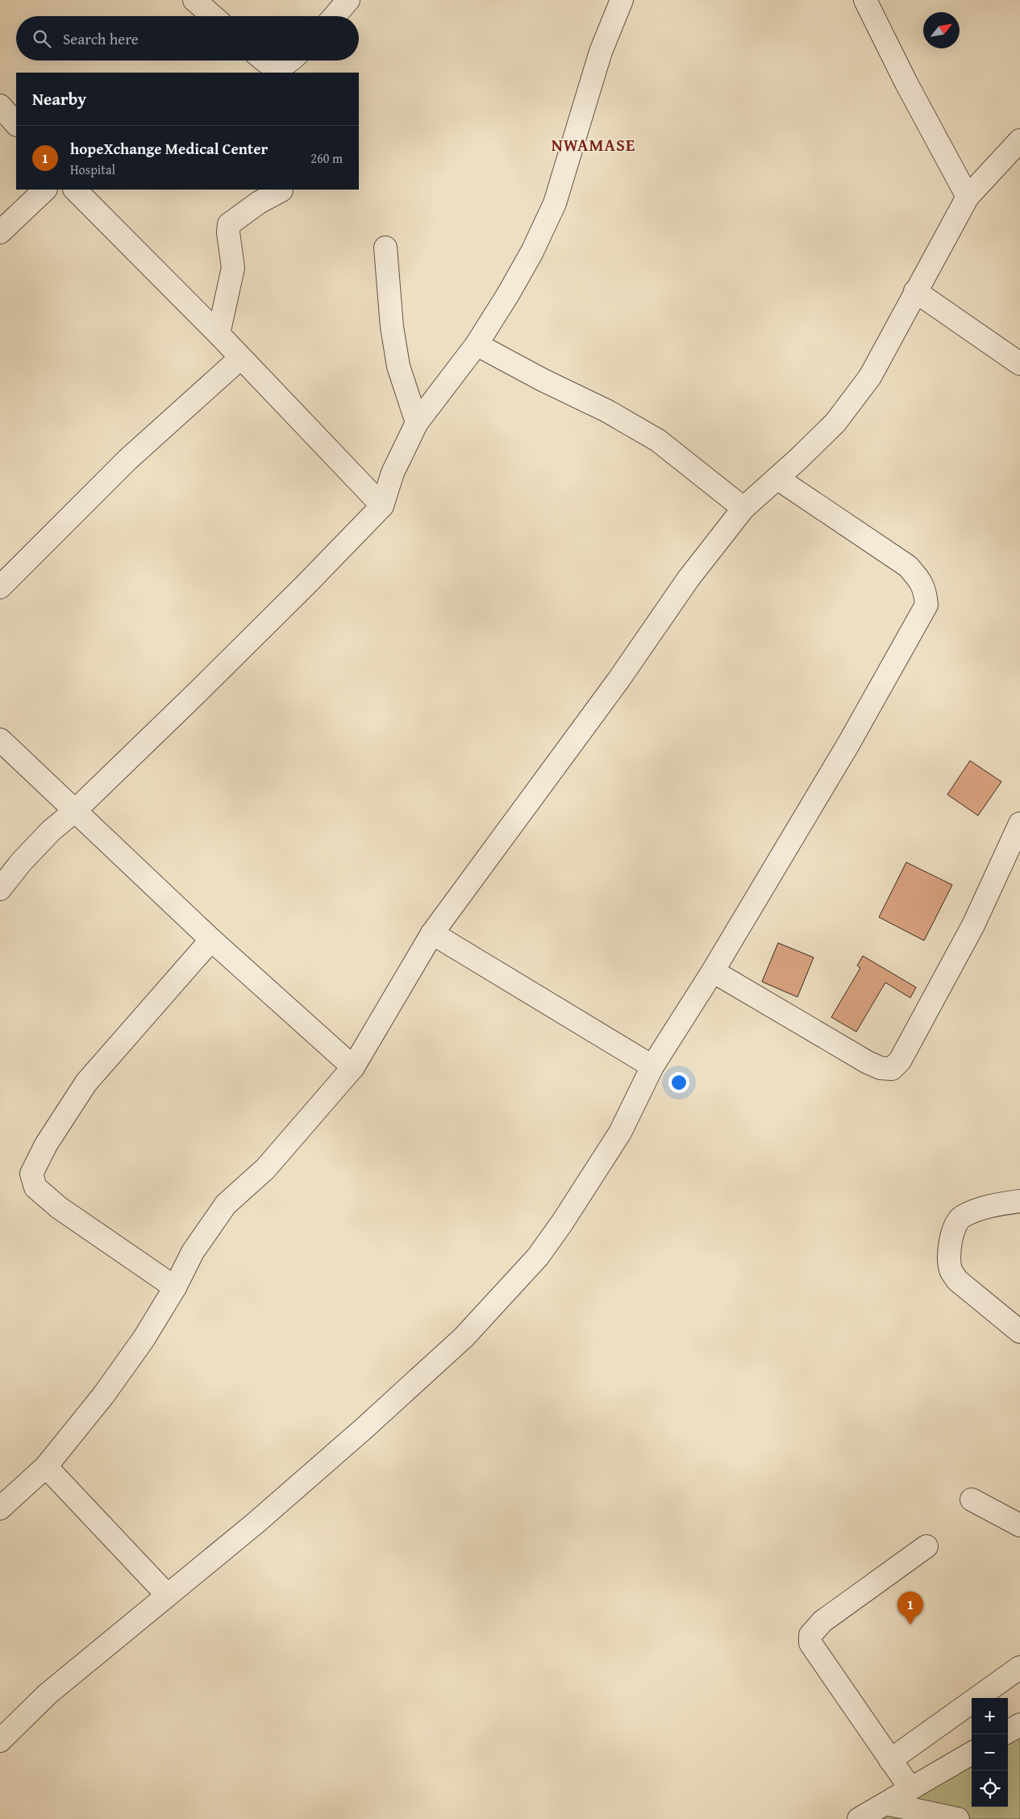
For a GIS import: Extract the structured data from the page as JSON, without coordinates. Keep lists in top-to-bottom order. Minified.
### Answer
{"districts":["NWAMASE"],"north":"top right","page":{"search":"Search here","heading":"Nearby","list":[{"mark":"1","name":"hopeXchange Medical Center","note":"Hospital","value":"260 m"}],"pins":"1","map_buttons":["+","−"]}}
